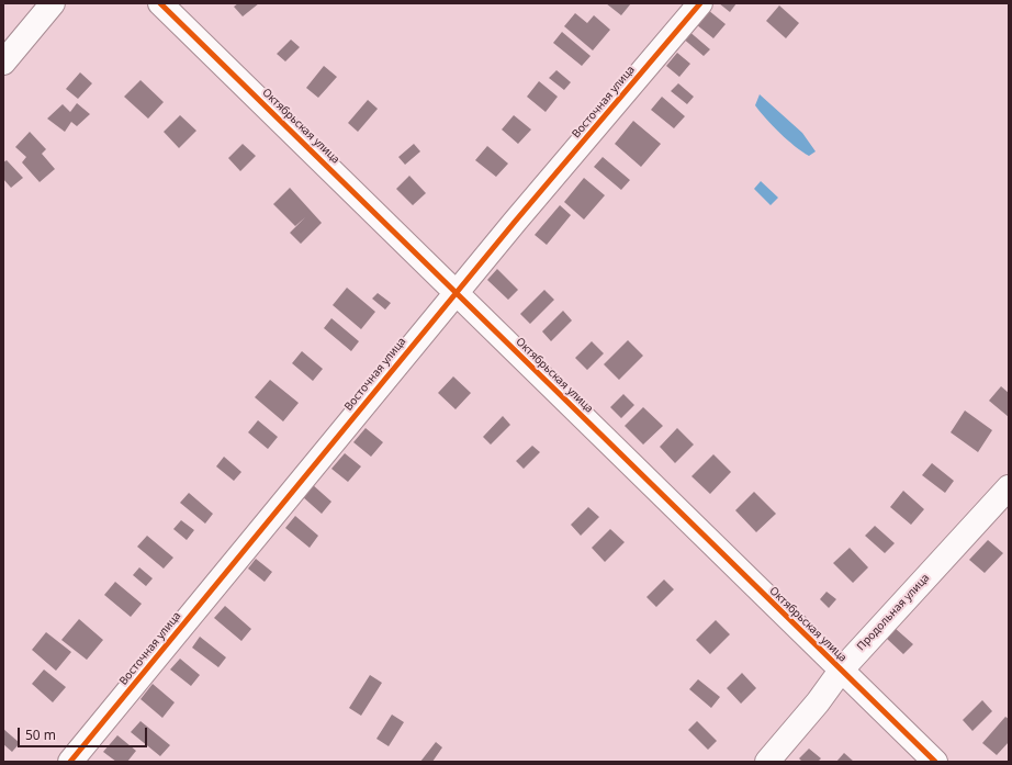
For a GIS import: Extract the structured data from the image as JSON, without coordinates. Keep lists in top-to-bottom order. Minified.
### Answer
{"streets":{"street":["Восточная улица","Октябрьская улица","Продольная улица"]},"crossings":[["Восточная улица","Октябрьская улица"],["Октябрьская улица","Продольная улица"]],"scale_bar":"50 m"}
